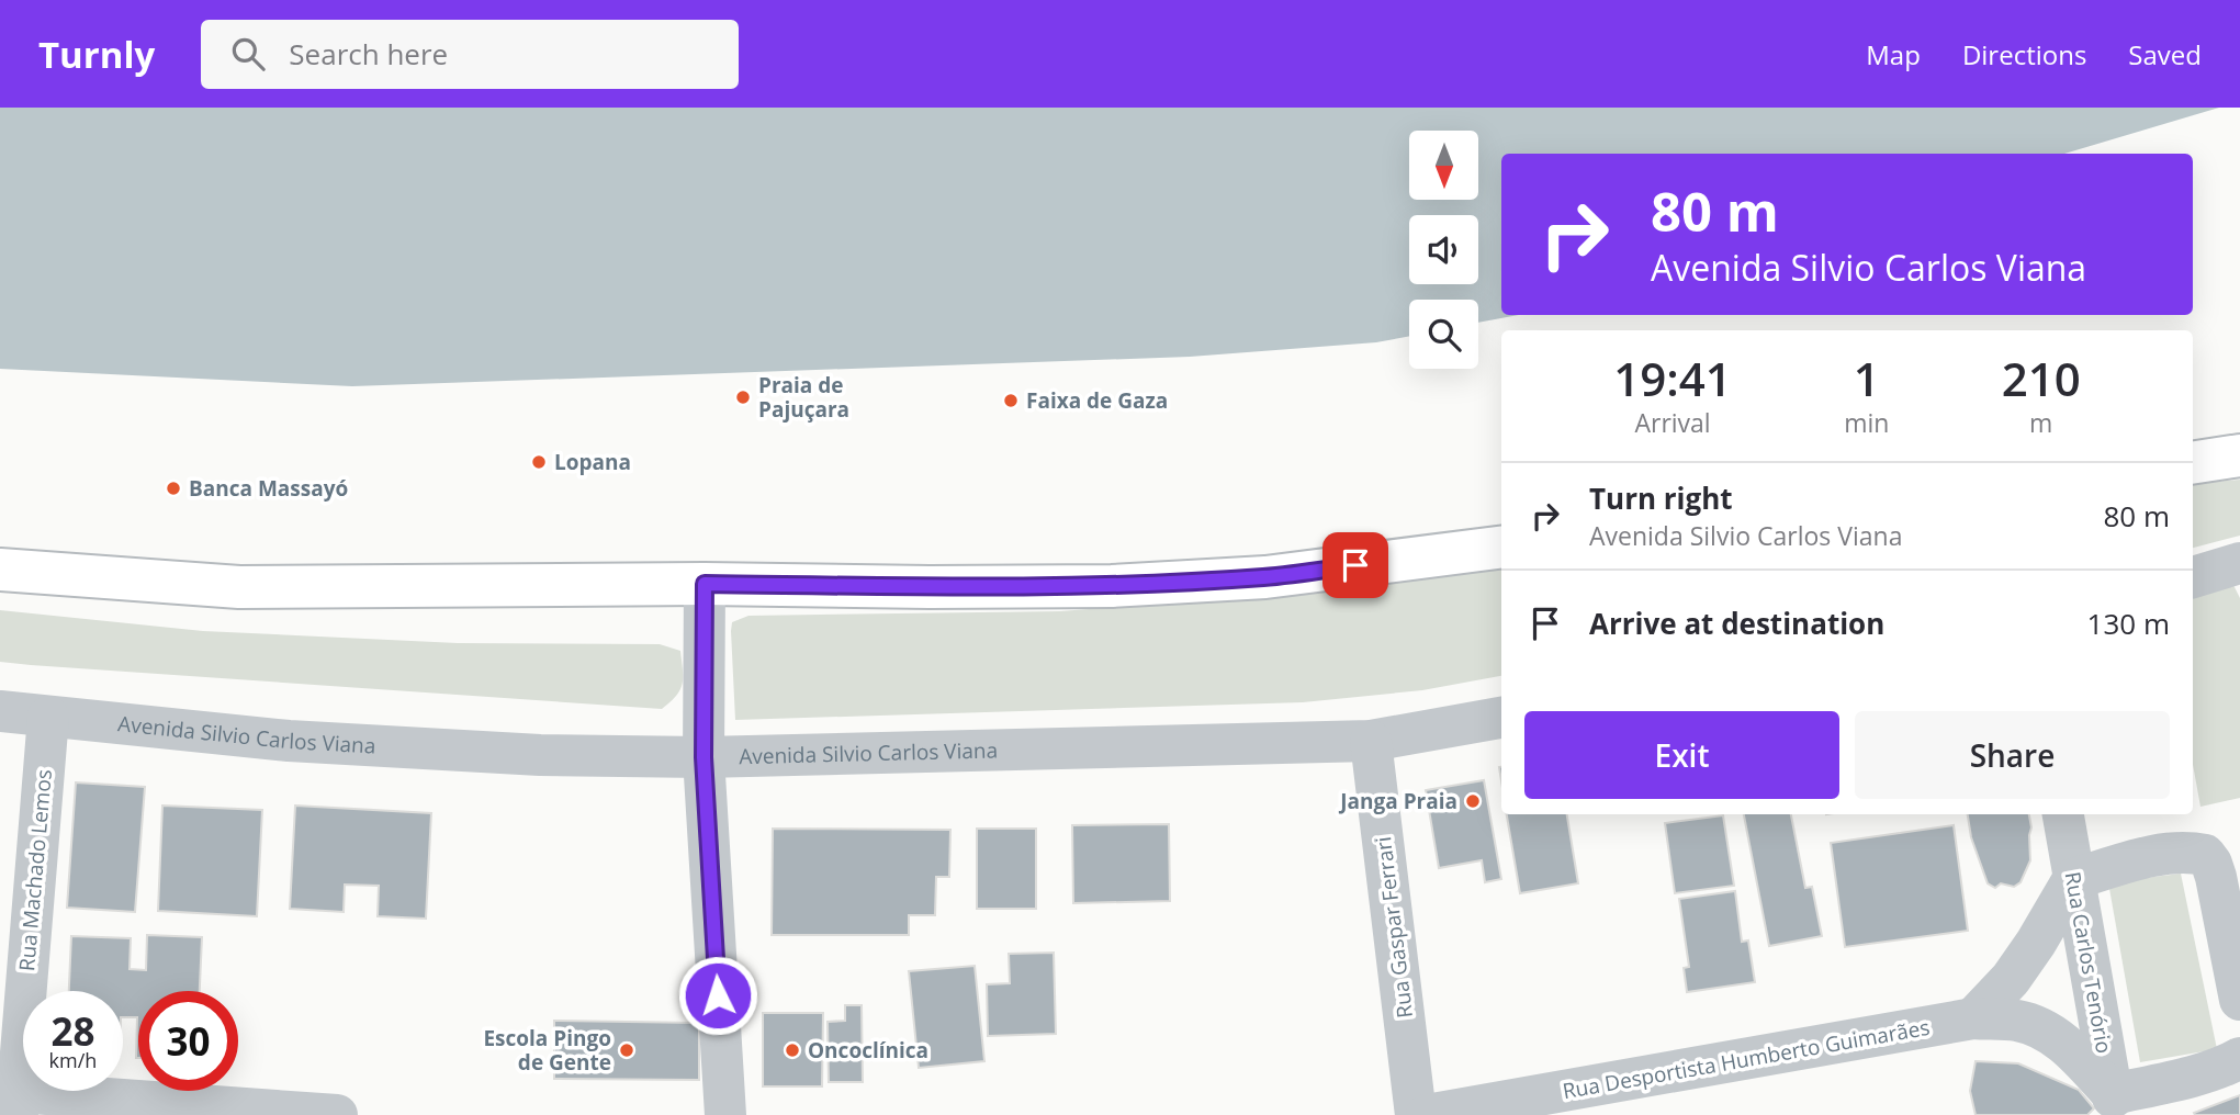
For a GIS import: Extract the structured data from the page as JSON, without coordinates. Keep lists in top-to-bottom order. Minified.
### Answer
{"streets":{"street":["Avenida Silvio Carlos Viana","Rua Machado Lemos","Rua Gaspar Ferrari","Rua Carlos Tenório","Rua Desportista Humberto Guimarães"]},"crossings":[["Avenida Silvio Carlos Viana","Rua Machado Lemos"],["Avenida Silvio Carlos Viana","Rua Gaspar Ferrari"],["Rua Carlos Tenório","Rua Desportista Humberto Guimarães"]],"places":["Praia de Pajuçara","Faixa de Gaza","Lopana","Banca Massayó","Janga Praia","Escola Pingo de Gente","Oncoclínica"],"north":"bottom","page":{"header":"Turnly","search":"Search here","nav":["Map","Directions","Saved"],"turn":["80 m","Avenida Silvio Carlos Viana"],"eta":["19:41","Arrival","1","min","210","m"],"list":[{"name":"Turn right","note":"Avenida Silvio Carlos Viana","value":"80 m"},{"name":"Arrive at destination","value":"130 m"}],"buttons":["Exit","Share"],"speed":"28 km/h","limit":"30"}}
